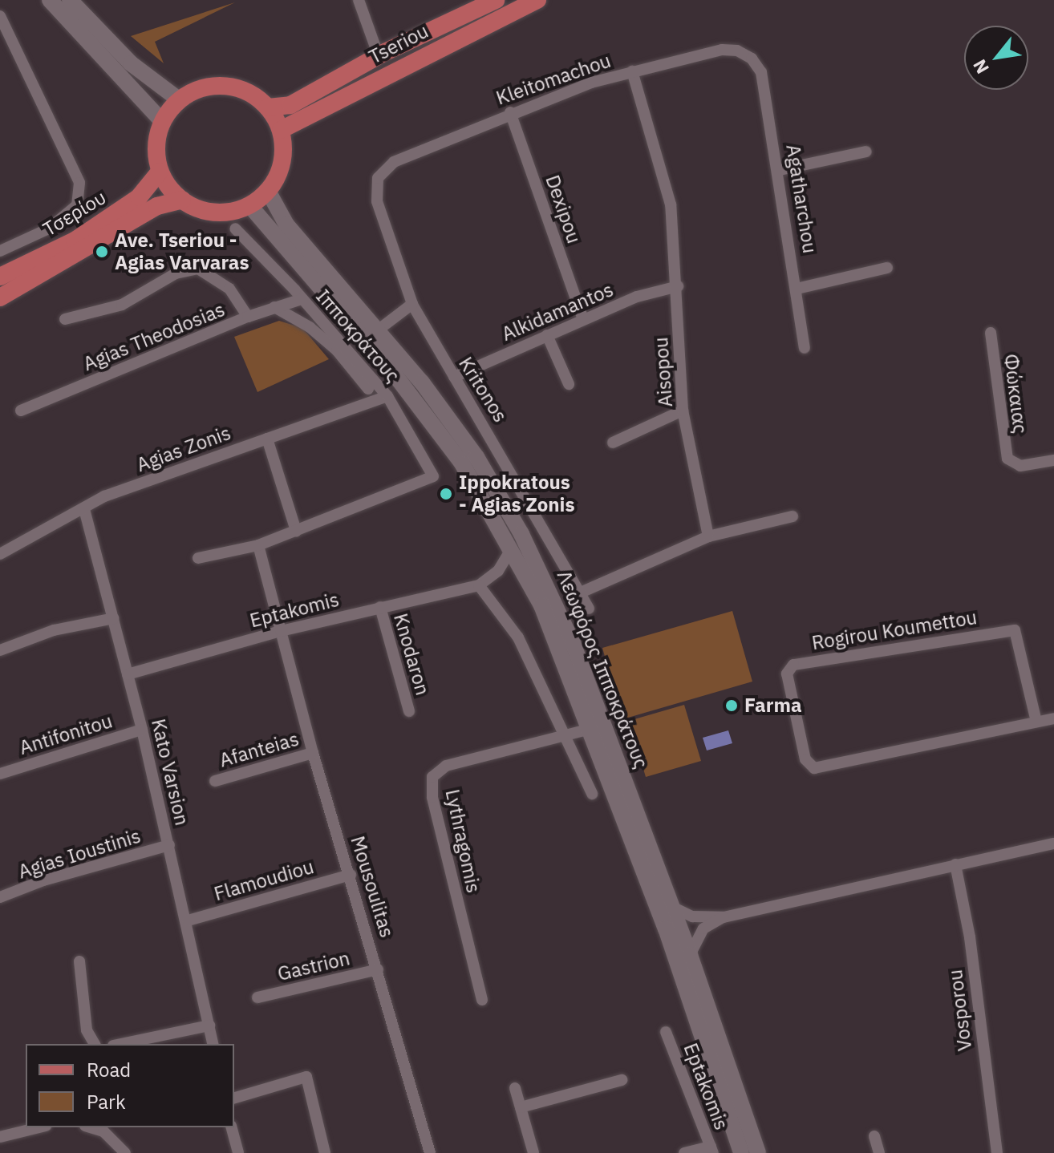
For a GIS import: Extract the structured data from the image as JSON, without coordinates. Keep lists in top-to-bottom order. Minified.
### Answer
{"streets":{"main road":["Tseriou","Τσερίου","Λεωφόρος Ιπποκράτους"],"street":["Kleitomachou","Agatharchou","Dexipou","Alkidamantos","Ιπποκράτους","Agias Theodosias","Aisopou","Kritonos","Φώκαιας","Agias Zonis","Eptakomis","Rogirou Koumettou","Knodaron","Antifonitou","Afanteias","Kato Varsion","Lythragomis","Agias Ioustinis","Flamoudiou","Mousoulitas","Gastrion","Vosporou"]},"crossings":[["Tseriou","Τσερίου"],["Tseriou","Λεωφόρος Ιπποκράτους"],["Kleitomachou","Agatharchou"],["Kleitomachou","Dexipou"],["Kleitomachou","Aisopou"],["Kleitomachou","Kritonos"],["Dexipou","Alkidamantos"],["Τσερίου","Λεωφόρος Ιπποκράτους"],["Alkidamantos","Aisopou"],["Alkidamantos","Kritonos"],["Ιπποκράτους","Agias Theodosias"],["Ιπποκράτους","Agias Zonis"],["Agias Zonis","Kato Varsion"],["Eptakomis","Knodaron"],["Eptakomis","Kato Varsion"],["Eptakomis","Mousoulitas"],["Λεωφόρος Ιπποκράτους","Lythragomis"],["Antifonitou","Kato Varsion"],["Afanteias","Mousoulitas"],["Kato Varsion","Agias Ioustinis"],["Kato Varsion","Flamoudiou"],["Flamoudiou","Mousoulitas"],["Mousoulitas","Gastrion"]],"places":["Ave. Tseriou - Agias Varvaras","Ippokratous - Agias Zonis","Farma"],"legend":["Road","Park"],"north":"bottom left"}
